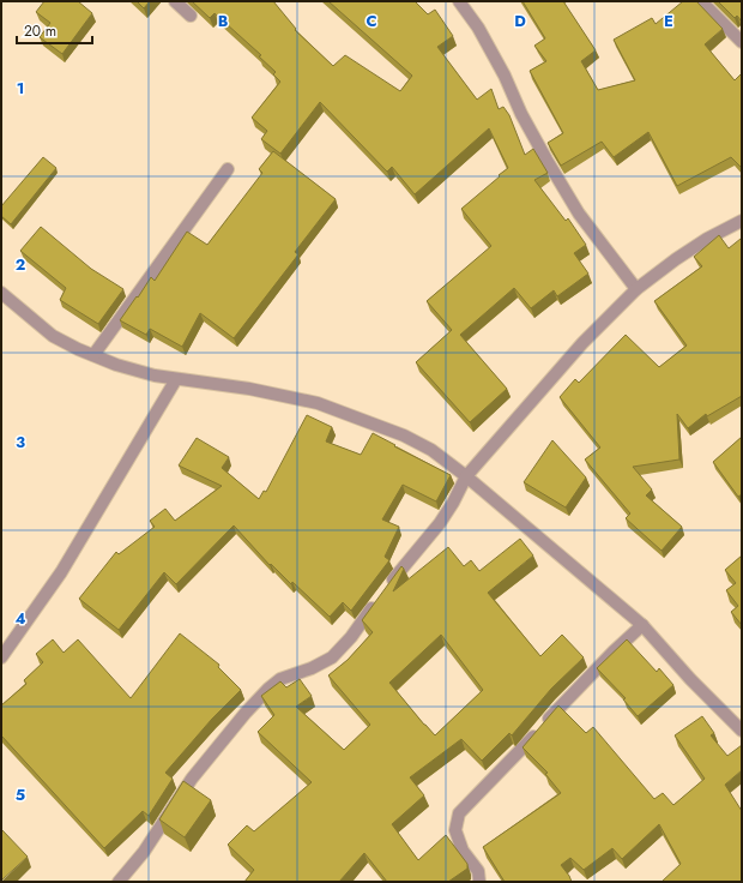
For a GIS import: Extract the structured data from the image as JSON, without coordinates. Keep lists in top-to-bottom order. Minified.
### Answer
{"scale_bar":"20 m","grid":{"columns":["B","C","D","E"],"rows":["1","2","3","4","5"]}}
